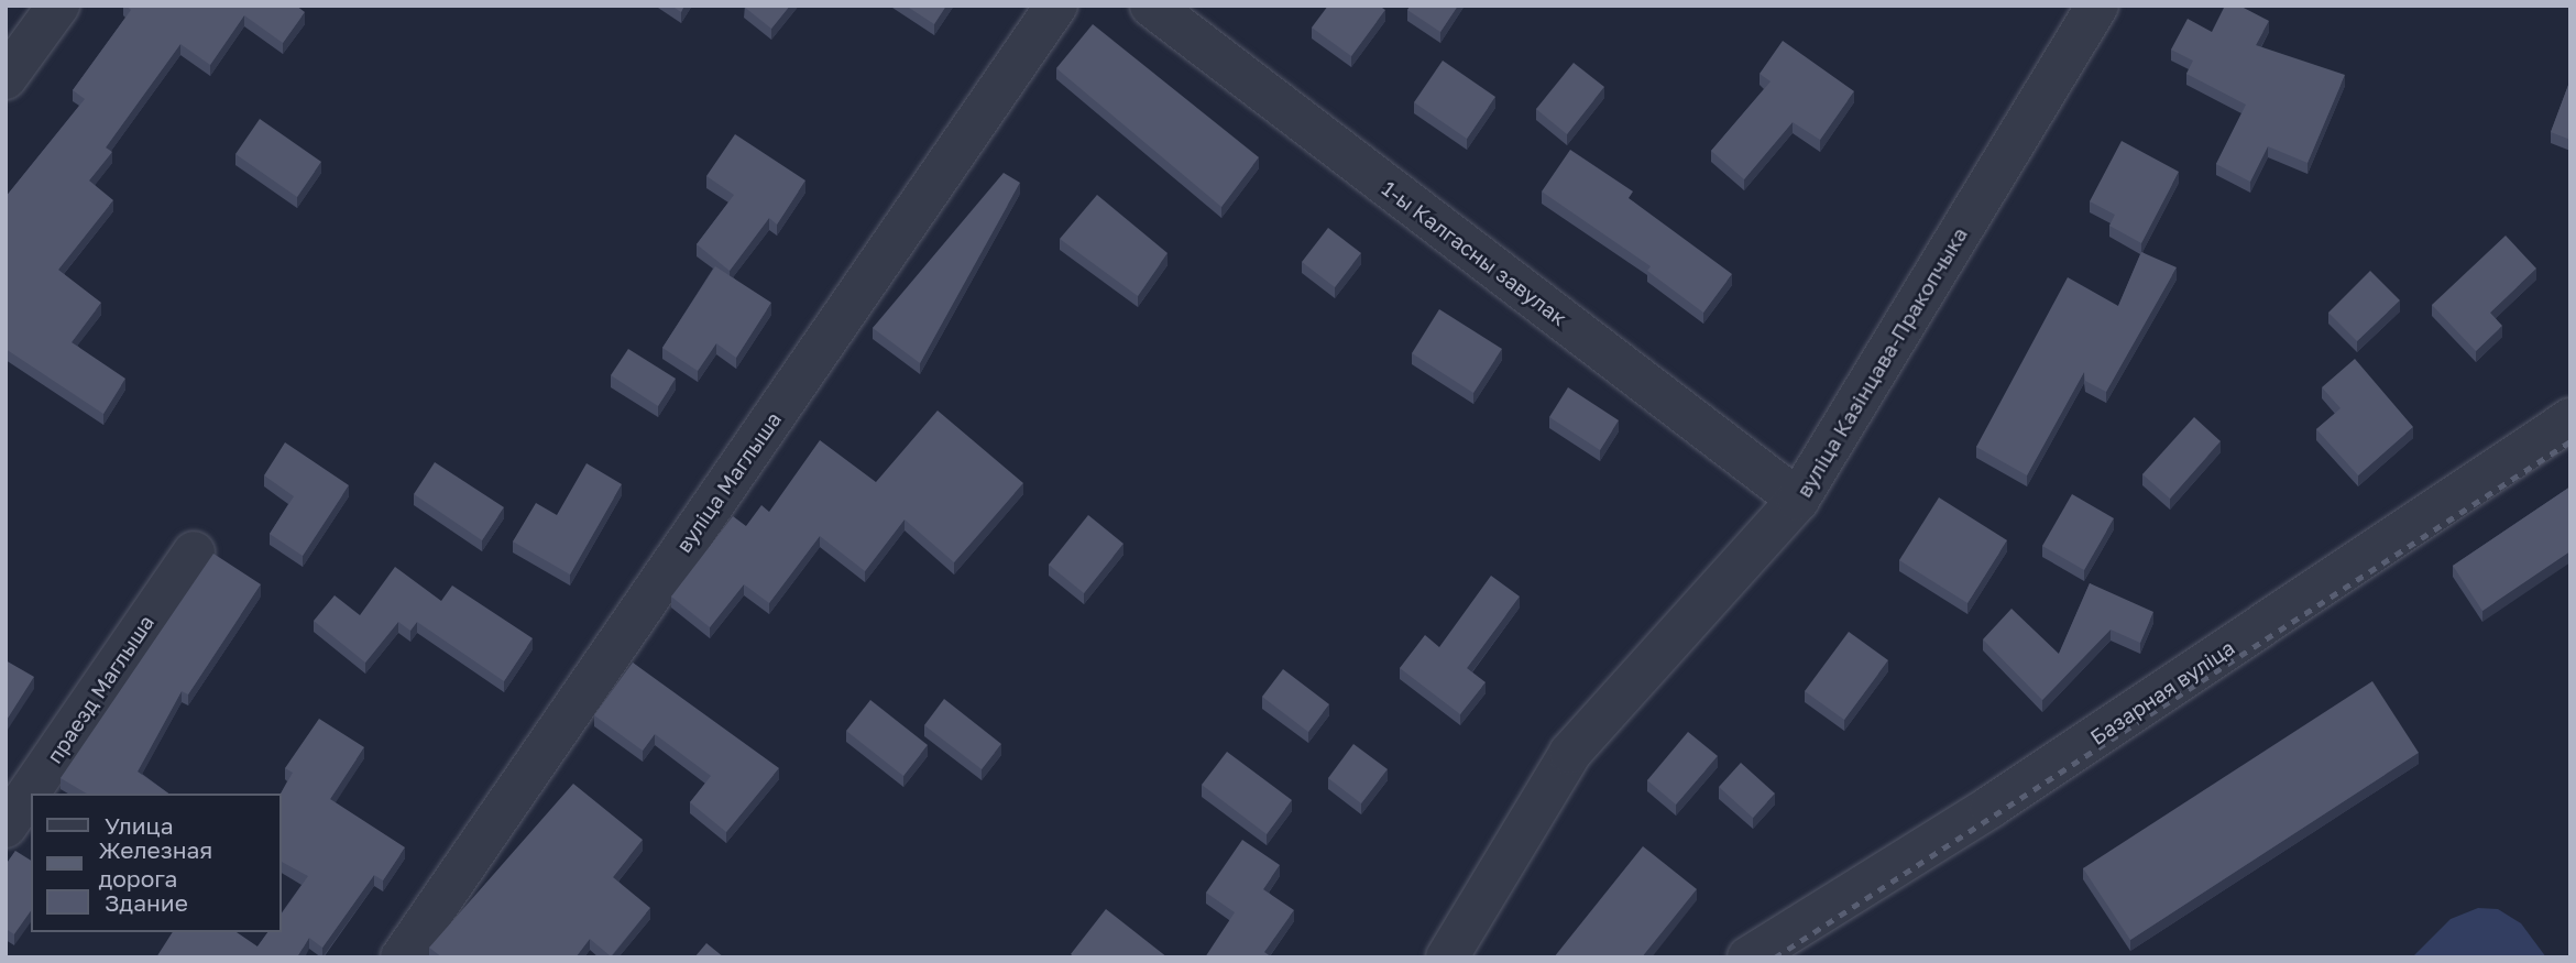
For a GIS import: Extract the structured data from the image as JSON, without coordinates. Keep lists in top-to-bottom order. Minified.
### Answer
{"streets":{"street":["1-ы Калгасны завулак","вуліца Казінцава-Пракопчыка","вуліца Маглыша","праезд Маглыша","Базарная вуліца"]},"crossings":[["1-ы Калгасны завулак","вуліца Казінцава-Пракопчыка"]],"legend":["Улица","Железная дорога","Здание"]}
